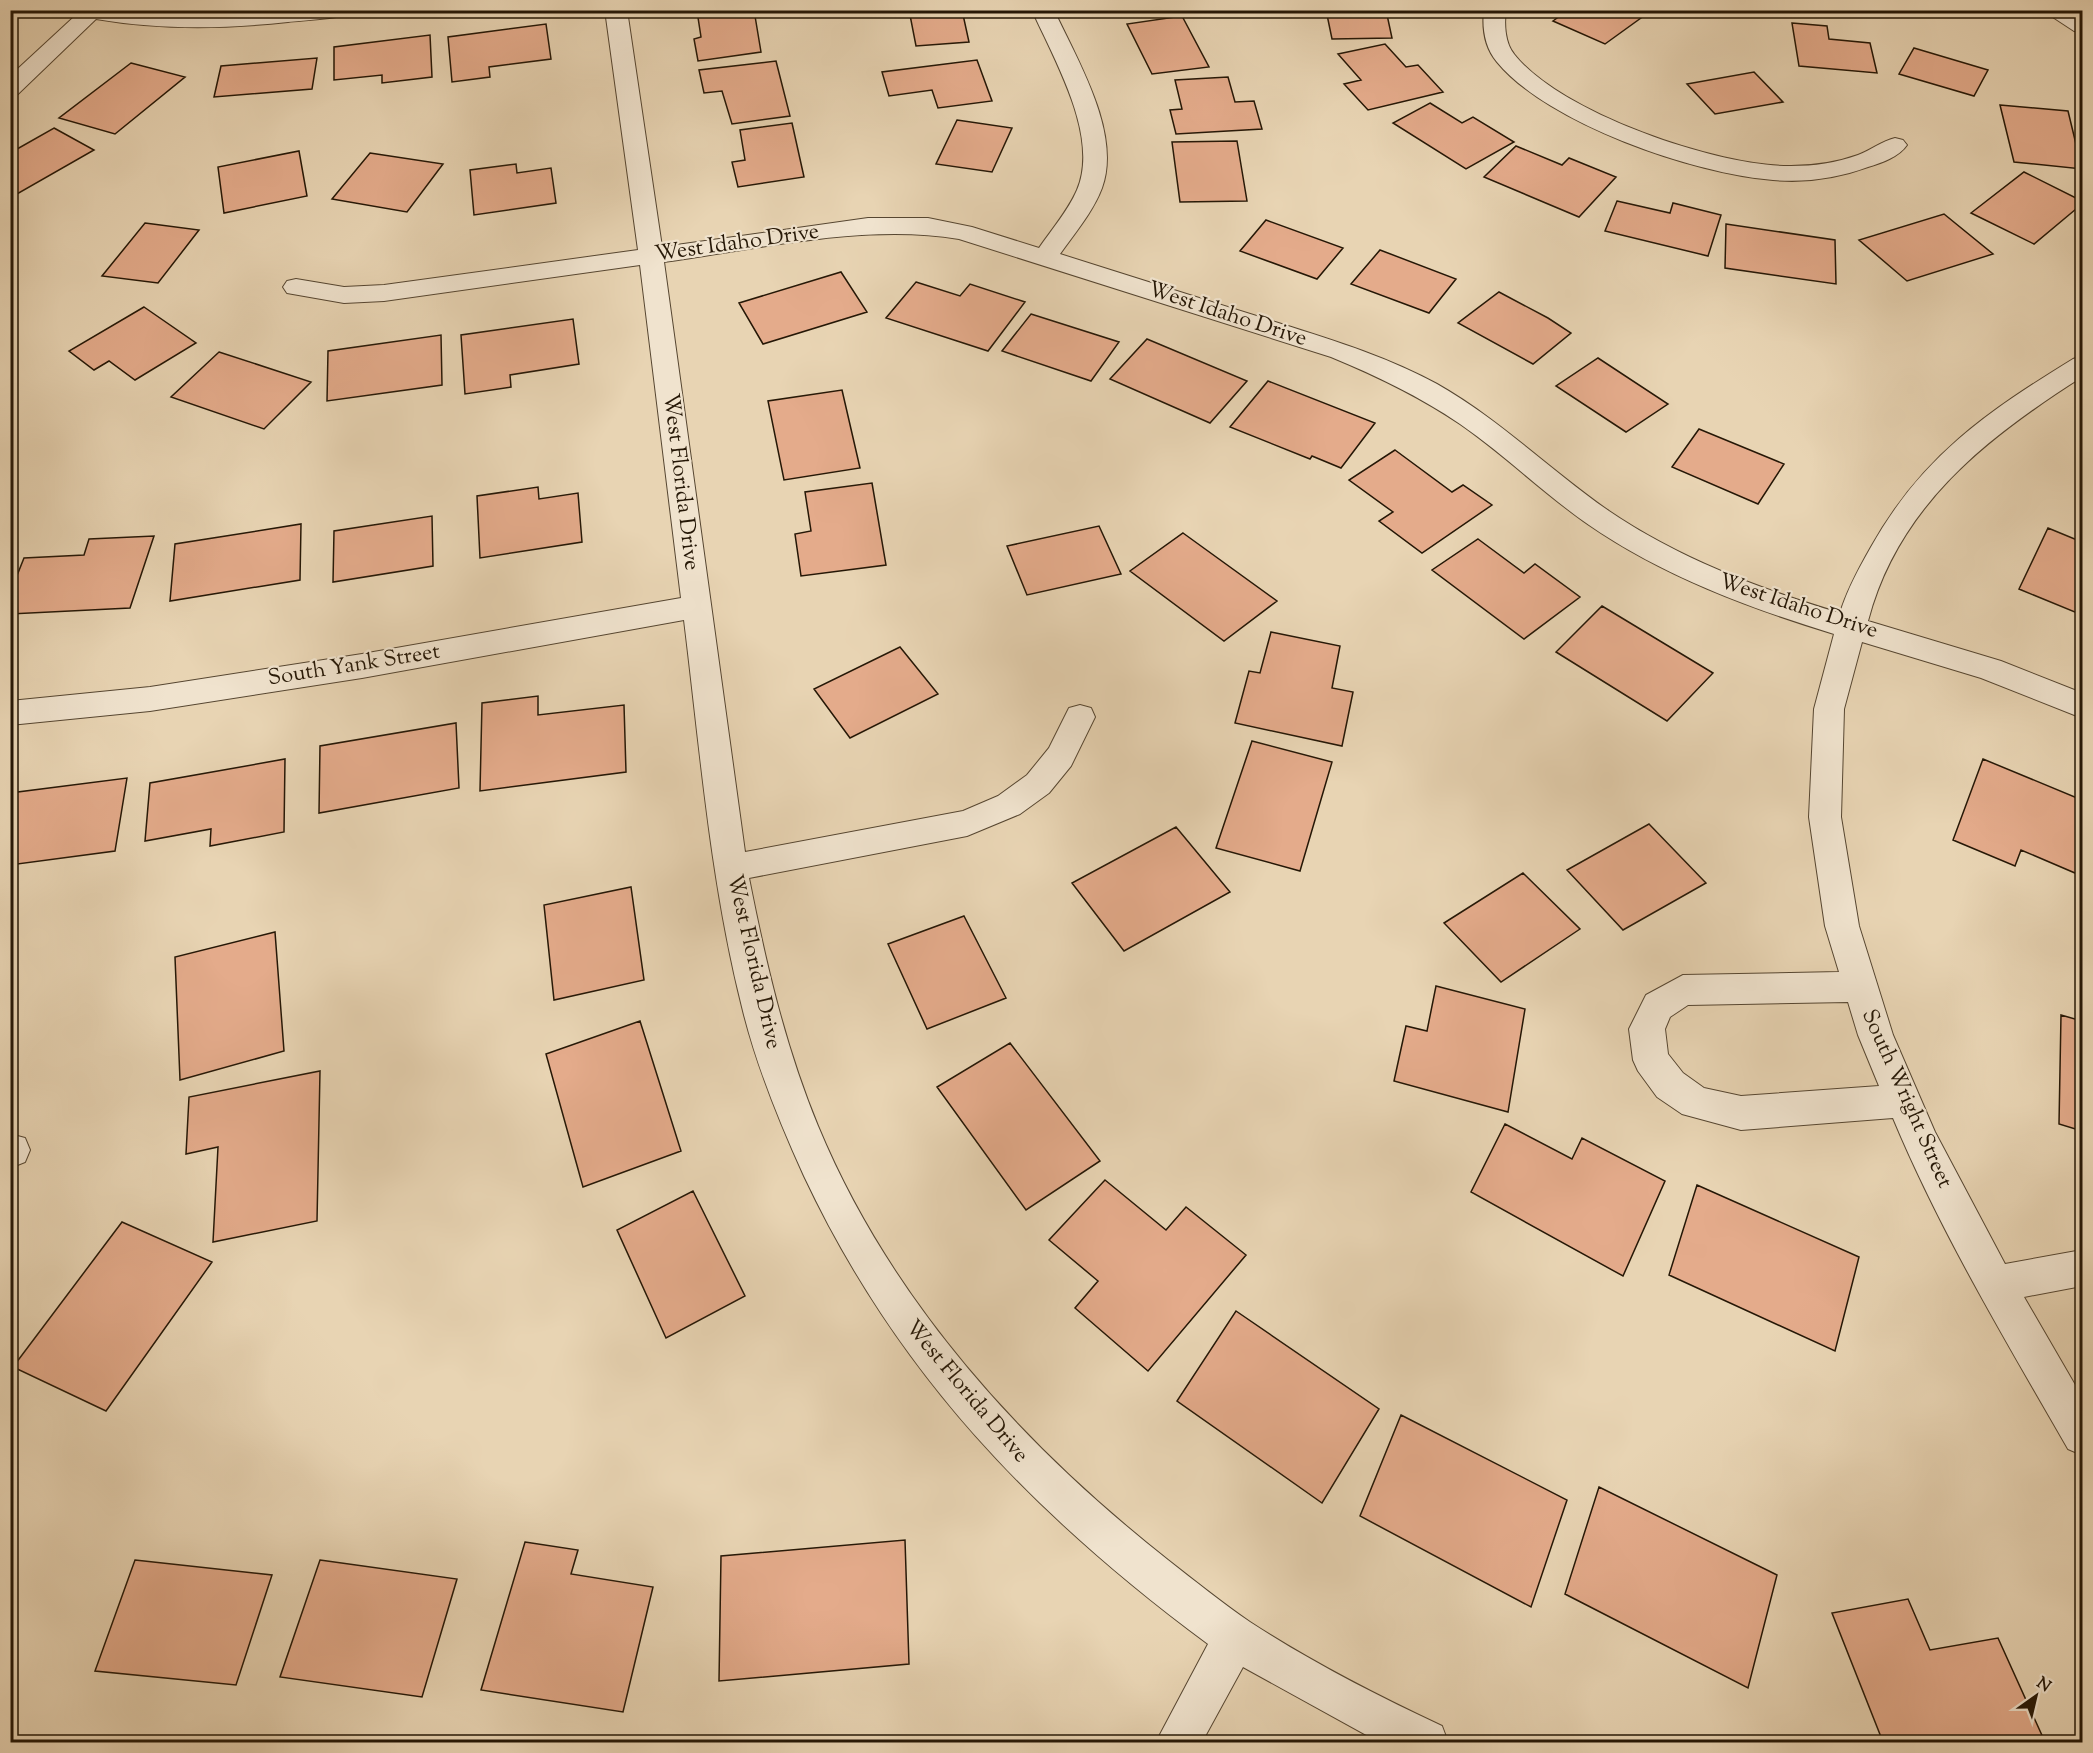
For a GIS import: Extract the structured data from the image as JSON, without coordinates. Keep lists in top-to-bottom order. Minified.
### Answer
{"streets":{"street":["West Idaho Drive","West Florida Drive","South Yank Street","South Wright Street"]},"crossings":[["West Idaho Drive","West Florida Drive"],["West Idaho Drive","South Wright Street"],["West Florida Drive","South Yank Street"]],"north":"top right"}
